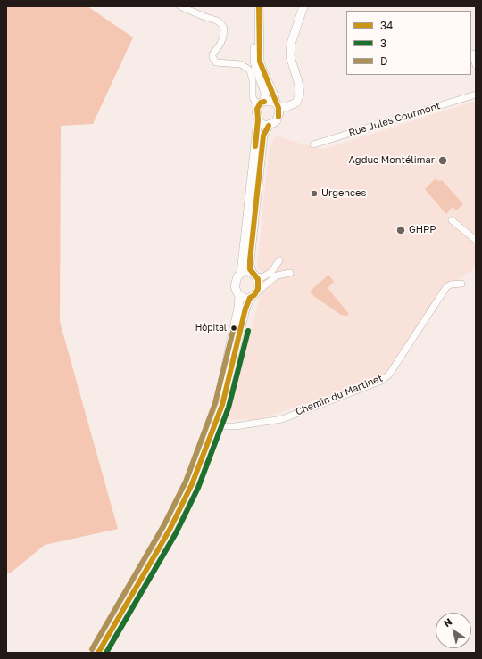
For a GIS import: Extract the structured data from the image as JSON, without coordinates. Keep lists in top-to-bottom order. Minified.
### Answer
{"streets":{"street":["Rue Jules Courmont","Chemin du Martinet"]},"places":["Agduc Montélimar","Urgences","GHPP","Hôpital"],"lines":["transit line 34","transit line D","transit line 3"],"legend":["34","3","D"],"north":"top left"}
